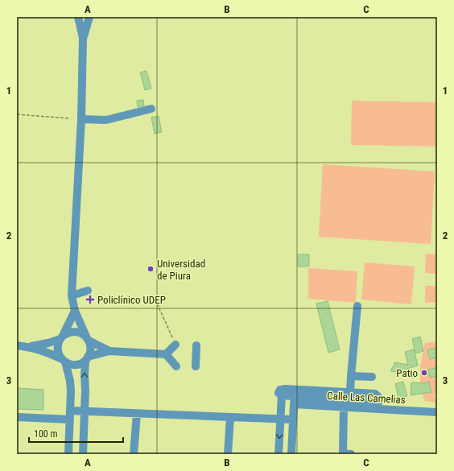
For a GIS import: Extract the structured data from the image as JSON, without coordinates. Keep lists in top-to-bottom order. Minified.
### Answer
{"streets":{"street":["Calle Las Camelias"]},"places":{"other":["Universidad de Piura","Patio"],"health":["Policlínico UDEP"]},"scale_bar":"100 m","grid":{"columns":["A","B","C"],"rows":["1","2","3"]}}
